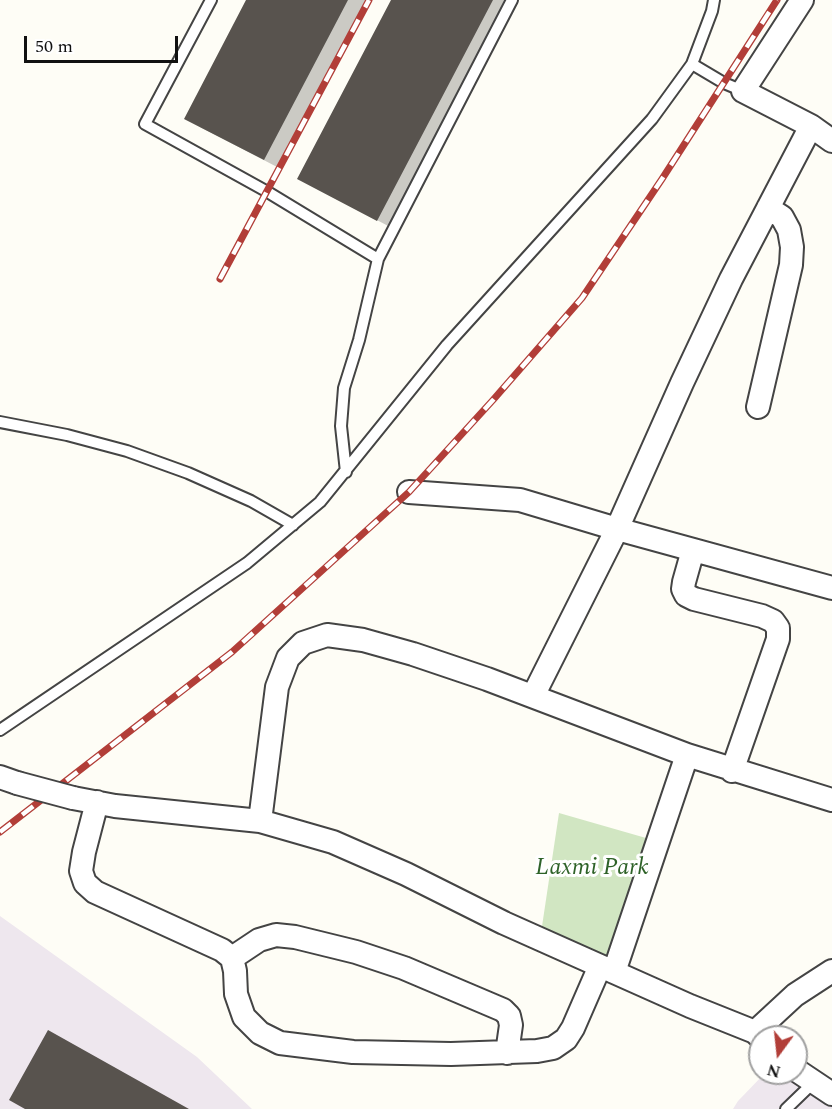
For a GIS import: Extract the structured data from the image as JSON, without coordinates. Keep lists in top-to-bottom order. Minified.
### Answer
{"parks":["Laxmi Park"],"scale_bar":"50 m","north":"bottom"}
